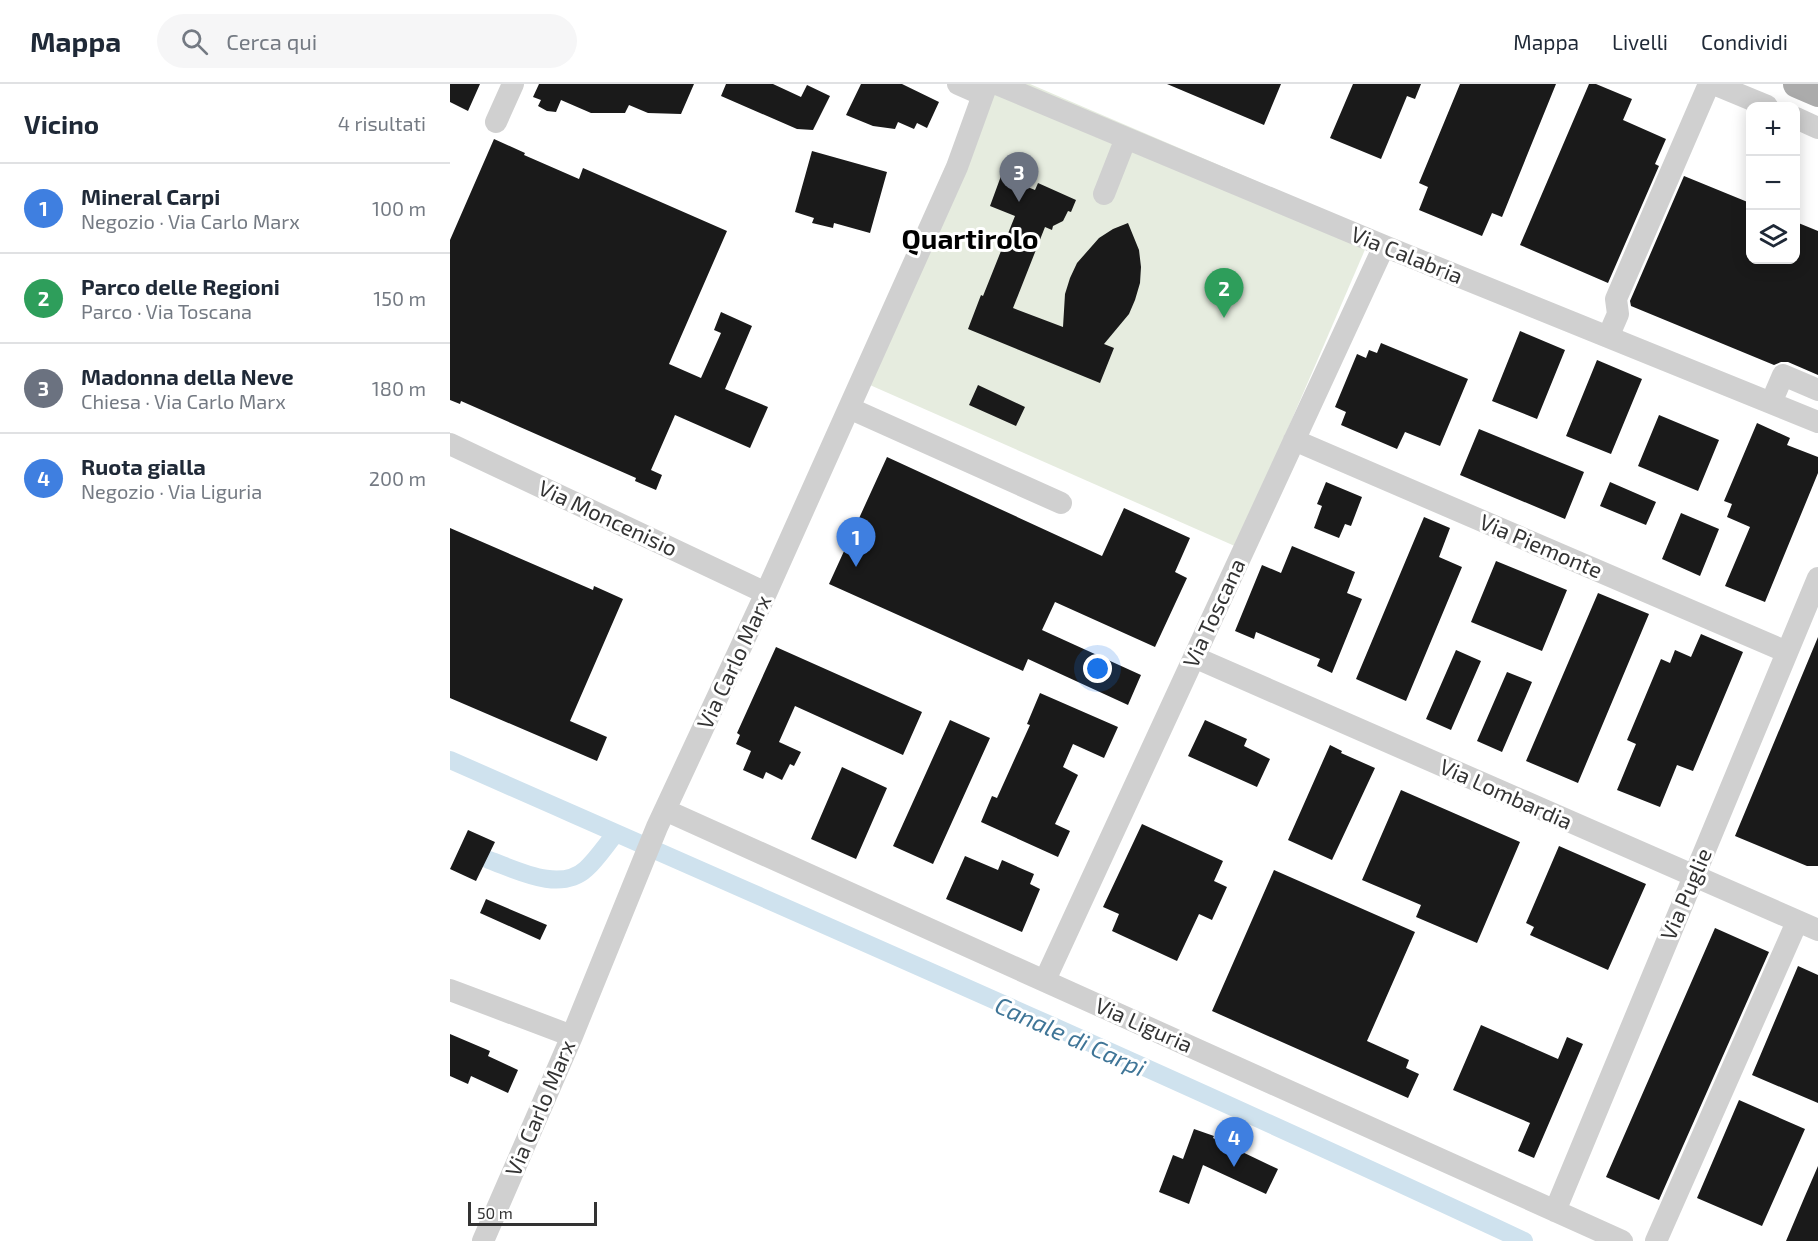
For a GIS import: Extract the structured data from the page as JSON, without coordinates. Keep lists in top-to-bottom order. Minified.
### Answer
{"streets":{"street":["Via Calabria","Via Moncenisio","Via Piemonte","Via Toscana","Via Carlo Marx","Via Lombardia","Via Puglie","Via Liguria"]},"crossings":[["Via Calabria","Via Toscana"],["Via Calabria","Via Carlo Marx"],["Via Moncenisio","Via Carlo Marx"],["Via Piemonte","Via Toscana"],["Via Piemonte","Via Puglie"],["Via Toscana","Via Lombardia"],["Via Toscana","Via Liguria"],["Via Carlo Marx","Via Liguria"],["Via Lombardia","Via Puglie"],["Via Puglie","Via Liguria"]],"districts":["Quartirolo"],"water":["Canale di Carpi"],"scale_bar":"50 m","page":{"header":"Mappa","search":"Cerca qui","nav":["Mappa","Livelli","Condividi"],"heading":["Vicino","4 risultati"],"map_buttons":["+","−"],"pins":["3","2","1","4"],"list":[{"mark":"1","name":"Mineral Carpi","note":"Negozio · Via Carlo Marx","value":"100 m"},{"mark":"2","name":"Parco delle Regioni","note":"Parco · Via Toscana","value":"150 m"},{"mark":"3","name":"Madonna della Neve","note":"Chiesa · Via Carlo Marx","value":"180 m"},{"mark":"4","name":"Ruota gialla","note":"Negozio · Via Liguria","value":"200 m"}],"scale":"50 m"}}
